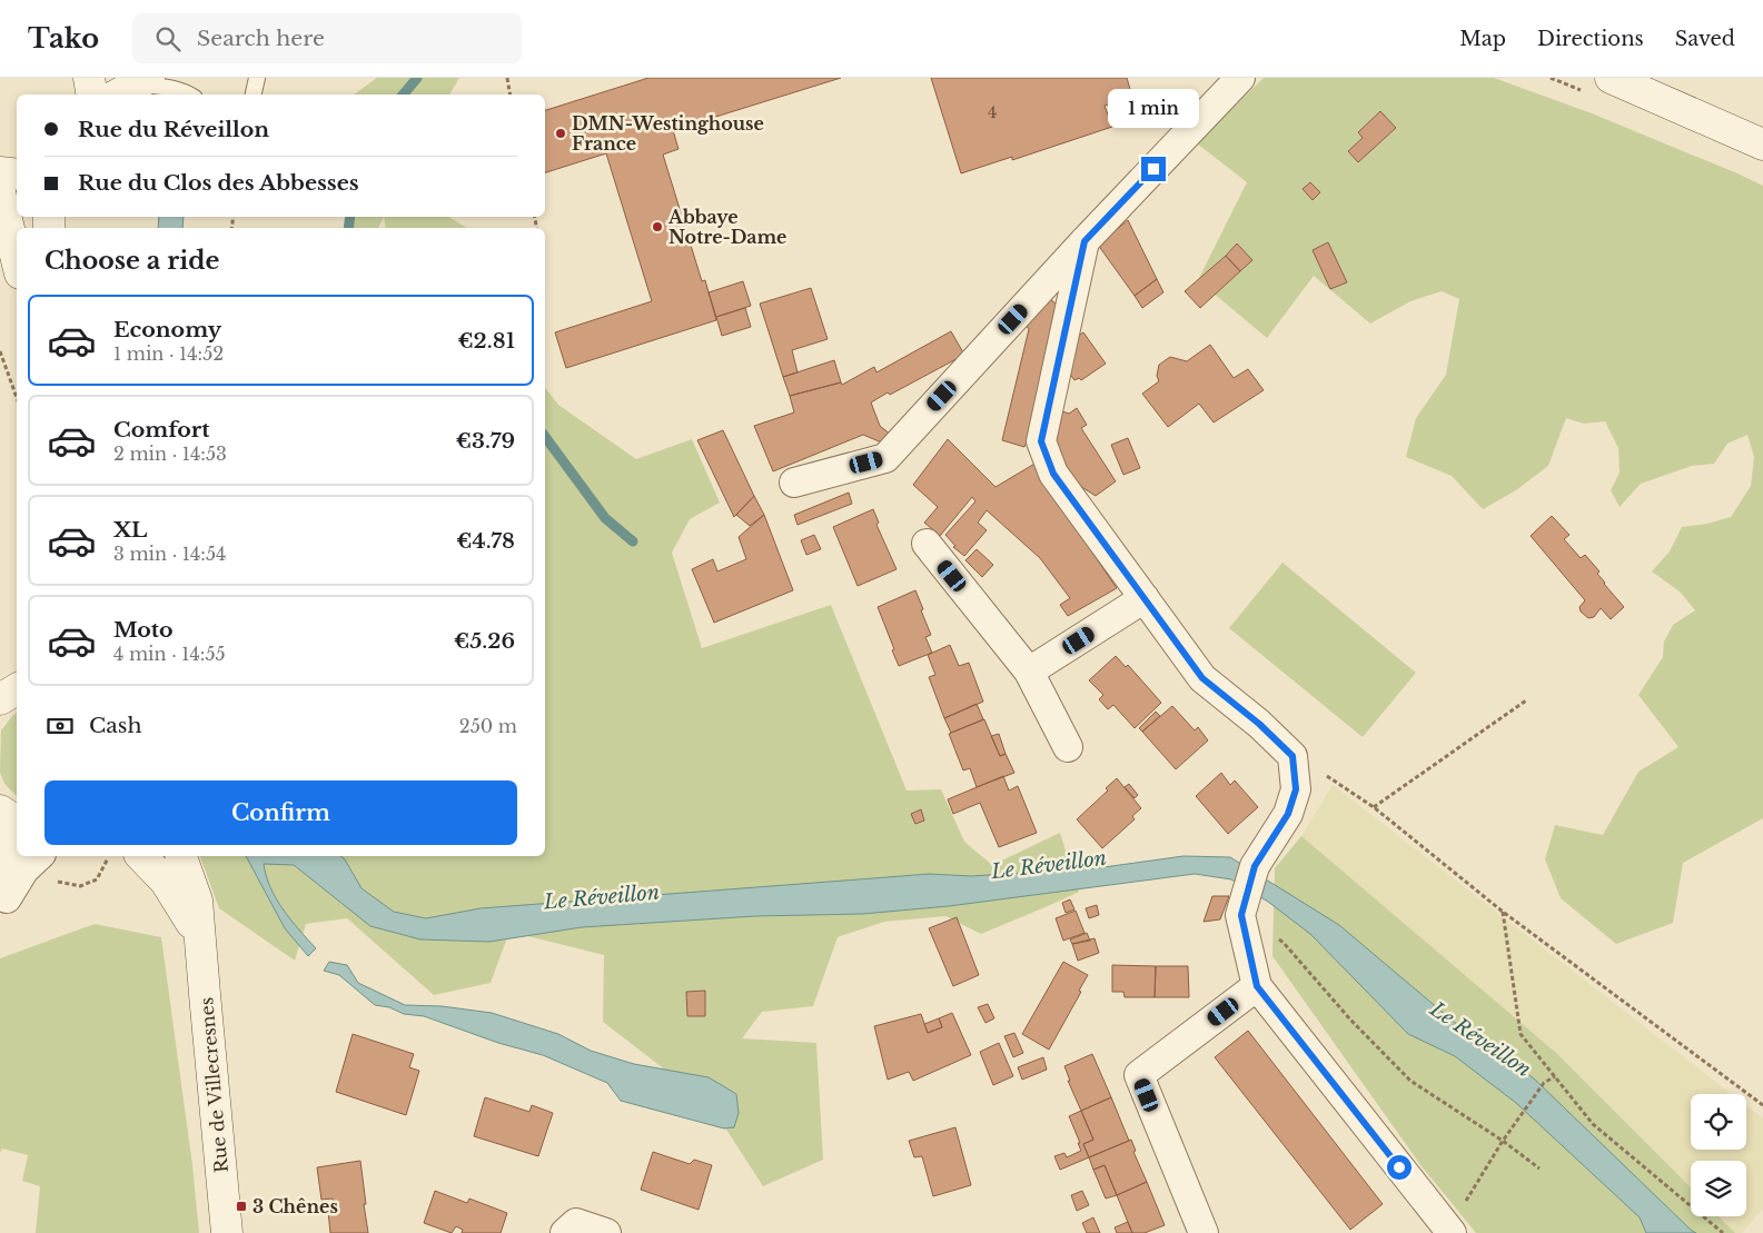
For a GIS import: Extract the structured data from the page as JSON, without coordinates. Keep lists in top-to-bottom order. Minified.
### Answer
{"streets":{"street":["Rue de Villecresnes"]},"water":["Le Réveillon"],"places":{"other":["DMN-Westinghouse France","Abbaye Notre-Dame"],"transit":["3 Chênes"]},"house_numbers":["4"],"page":{"header":"Tako","search":"Search here","nav":["Map","Directions","Saved"],"bubble":"1 min","banner":["Rue du Réveillon","Rue du Clos des Abbesses"],"heading":"Choose a ride","list":[{"name":"Economy","note":"1 min · 14:52","value":"€2.81"},{"name":"Comfort","note":"2 min · 14:53","value":"€3.79"},{"name":"XL","note":"3 min · 14:54","value":"€4.78"},{"name":"Moto","note":"4 min · 14:55","value":"€5.26"}],"pay":["Cash","250 m"],"buttons":"Confirm"}}
